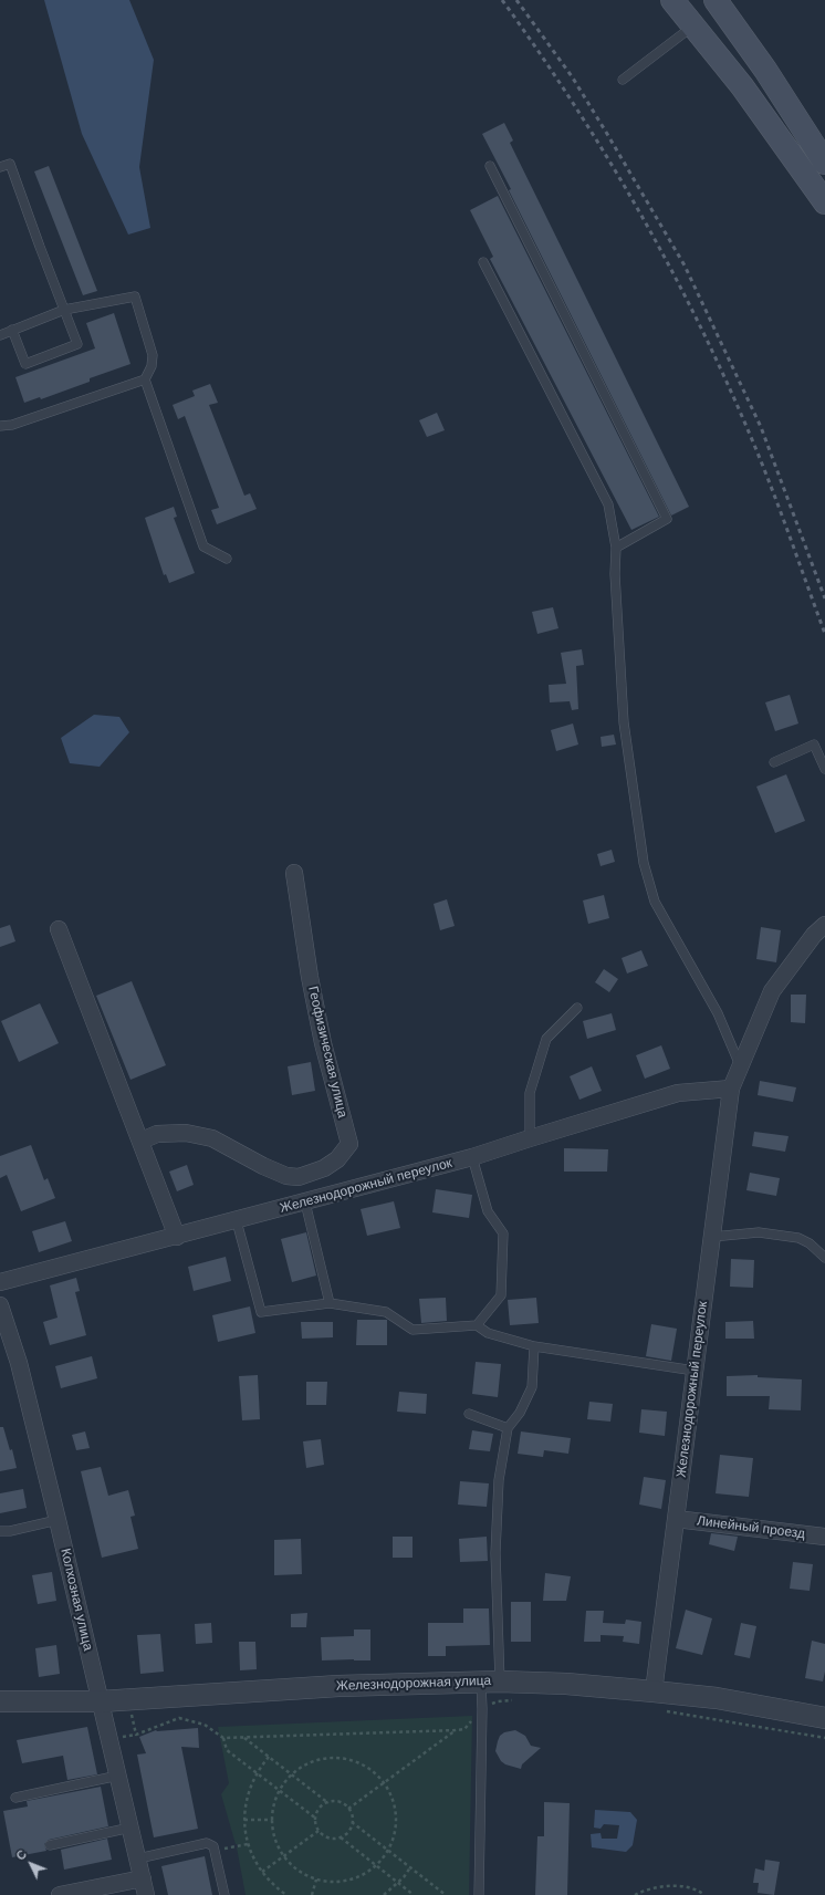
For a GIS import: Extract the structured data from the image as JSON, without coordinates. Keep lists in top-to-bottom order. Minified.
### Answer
{"streets":{"street":["Геофизическая улица","Железнодорожный переулок","Линейный проезд","Колхозная улица","Железнодорожная улица"]},"crossings":[["Железнодорожный переулок","Линейный проезд"],["Железнодорожный переулок","Железнодорожная улица"],["Колхозная улица","Железнодорожная улица"]],"north":"top left"}
